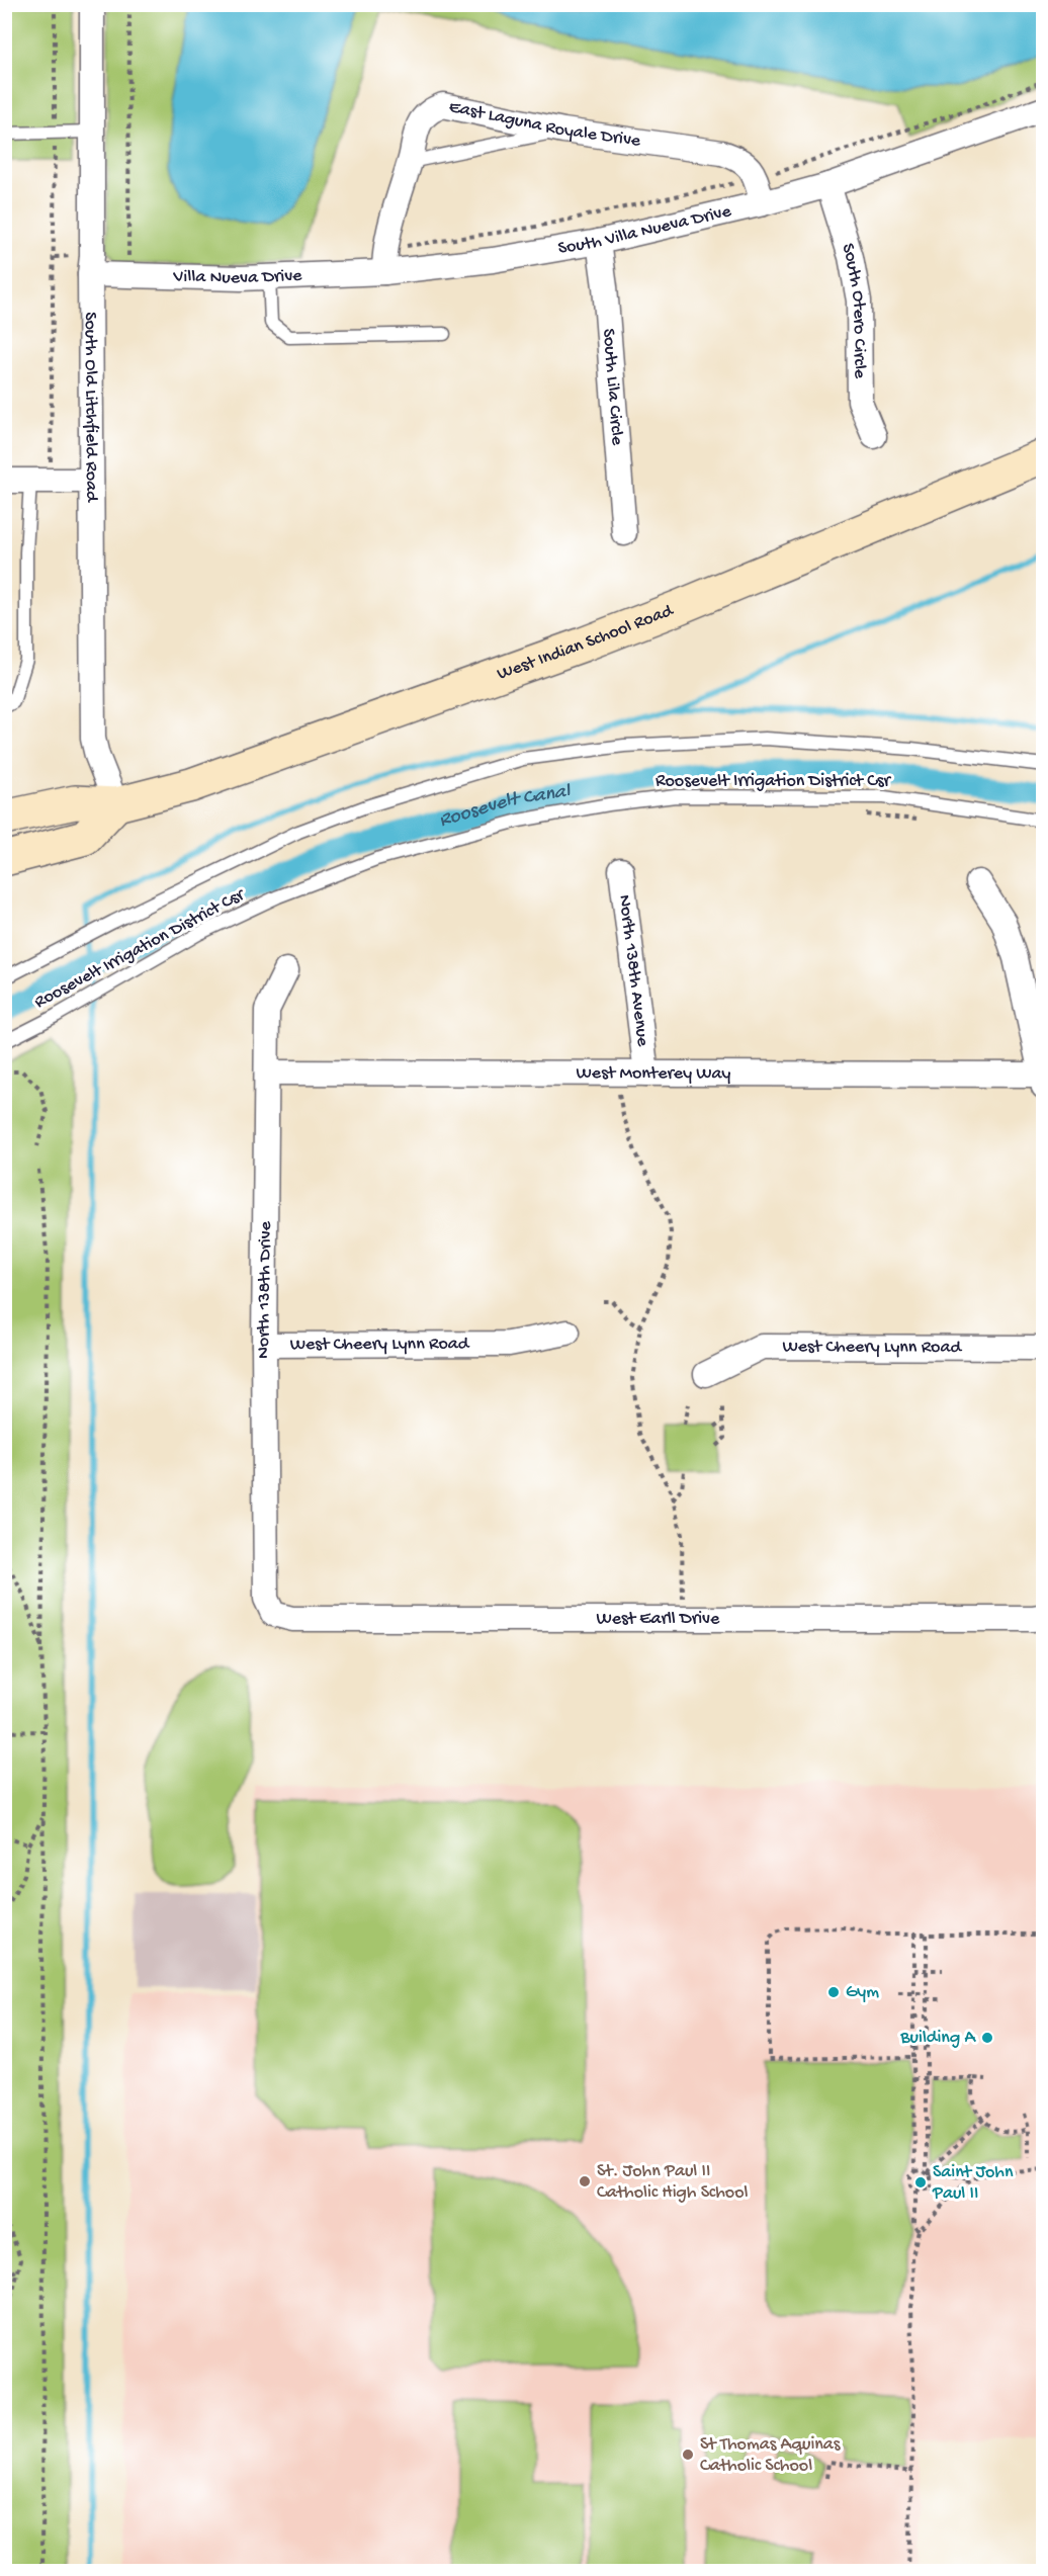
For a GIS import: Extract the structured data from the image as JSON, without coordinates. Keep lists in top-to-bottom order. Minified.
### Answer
{"streets":{"main road":["West Indian School Road"],"street":["East Laguna Royale Drive","South Villa Nueva Drive","Villa Nueva Drive","South Otero Circle","South Lila Circle","South Old Litchfield Road","North 138th Avenue","West Monterey Way","North 138th Drive","West Cheery Lynn Road","West Earll Drive"],"lane":["Roosevelt Irrigation District Csr"]},"crossings":[["East Laguna Royale Drive","South Villa Nueva Drive"],["East Laguna Royale Drive","Villa Nueva Drive"],["South Villa Nueva Drive","Villa Nueva Drive"],["South Villa Nueva Drive","South Otero Circle"],["South Villa Nueva Drive","South Lila Circle"],["Villa Nueva Drive","South Old Litchfield Road"],["South Old Litchfield Road","West Indian School Road"],["North 138th Avenue","West Monterey Way"],["West Monterey Way","North 138th Drive"],["North 138th Drive","West Cheery Lynn Road"],["North 138th Drive","West Earll Drive"]],"water":["Roosevelt Canal"],"places":["Gym","Building A","St. John Paul II Catholic High School","Saint John Paul II","St Thomas Aquinas Catholic School"]}
